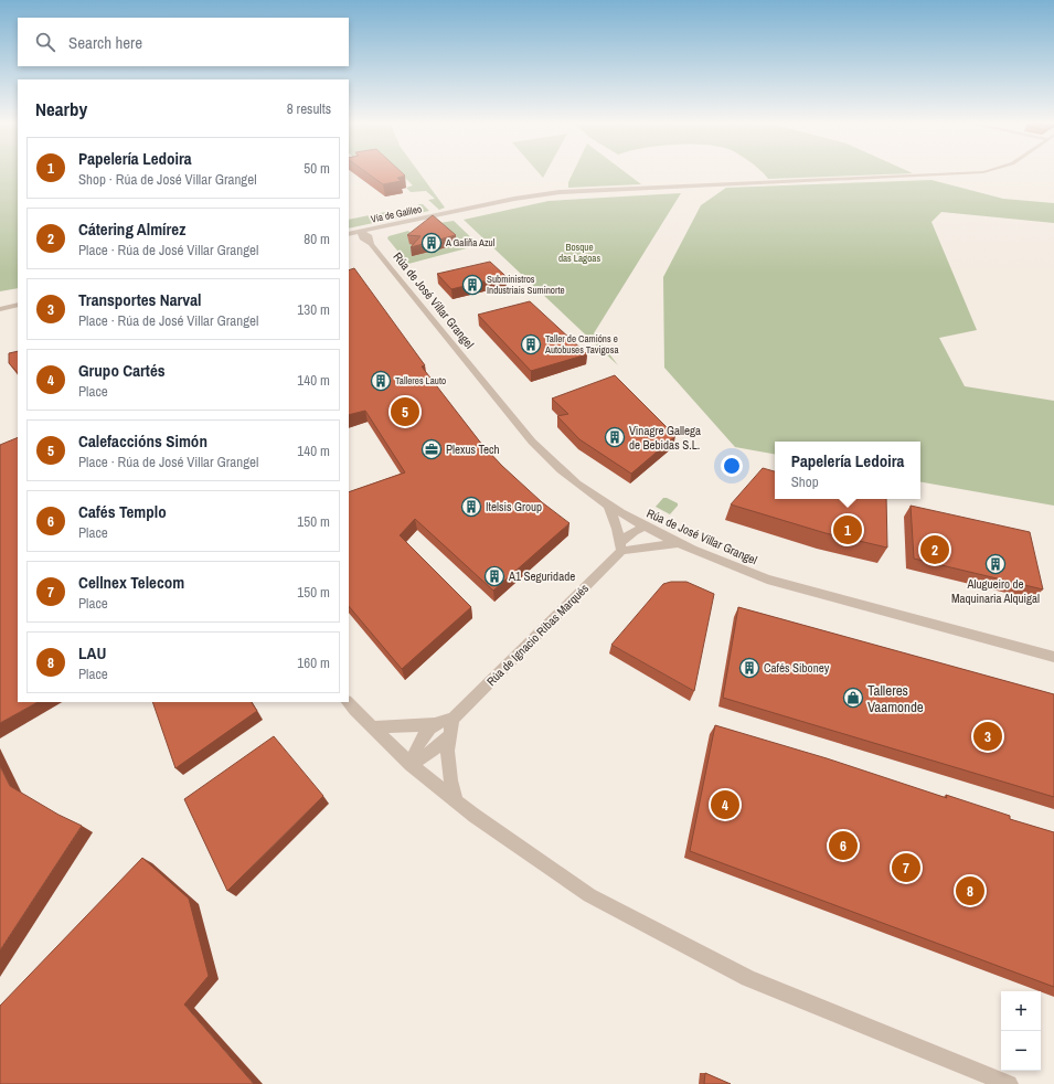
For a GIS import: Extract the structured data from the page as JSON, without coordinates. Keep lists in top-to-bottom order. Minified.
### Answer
{"streets":{"street":["Vía de Galileo","Rúa de José Villar Grangel","Rúa de Ignacio Ribas Marqués"]},"crossings":[["Vía de Galileo","Rúa de José Villar Grangel"],["Rúa de José Villar Grangel","Rúa de Ignacio Ribas Marqués"]],"parks":["Bosque das Lagoas"],"places":{"building":["A Galiña Azul","Subministros Industriais Suminorte","Taller de Camións e Autobuses Tavigosa","Talleres Lauto","Vinagre Gallega de Bebidas S.L.","Itelsis Group","Alugueiro de Maquinaria Alquigal","A1 Seguridade","Cafés Siboney"],"office":["Plexus Tech"],"shop":["Talleres Vaamonde"]},"page":{"search":"Search here","heading":["Nearby","8 results"],"list":[{"mark":"1","name":"Papelería Ledoira","note":"Shop · Rúa de José Villar Grangel","value":"50 m"},{"mark":"2","name":"Cátering Almírez","note":"Place · Rúa de José Villar Grangel","value":"80 m"},{"mark":"3","name":"Transportes Narval","note":"Place · Rúa de José Villar Grangel","value":"130 m"},{"mark":"4","name":"Grupo Cartés","note":"Place","value":"140 m"},{"mark":"5","name":"Calefaccións Simón","note":"Place · Rúa de José Villar Grangel","value":"140 m"},{"mark":"6","name":"Cafés Templo","note":"Place","value":"150 m"},{"mark":"7","name":"Cellnex Telecom","note":"Place","value":"150 m"},{"mark":"8","name":"LAU","note":"Place","value":"160 m"}],"pins":["5","1","2","3","4","6","7","8"],"popup":["Papelería Ledoira","Shop"],"map_buttons":["+","−"]}}
